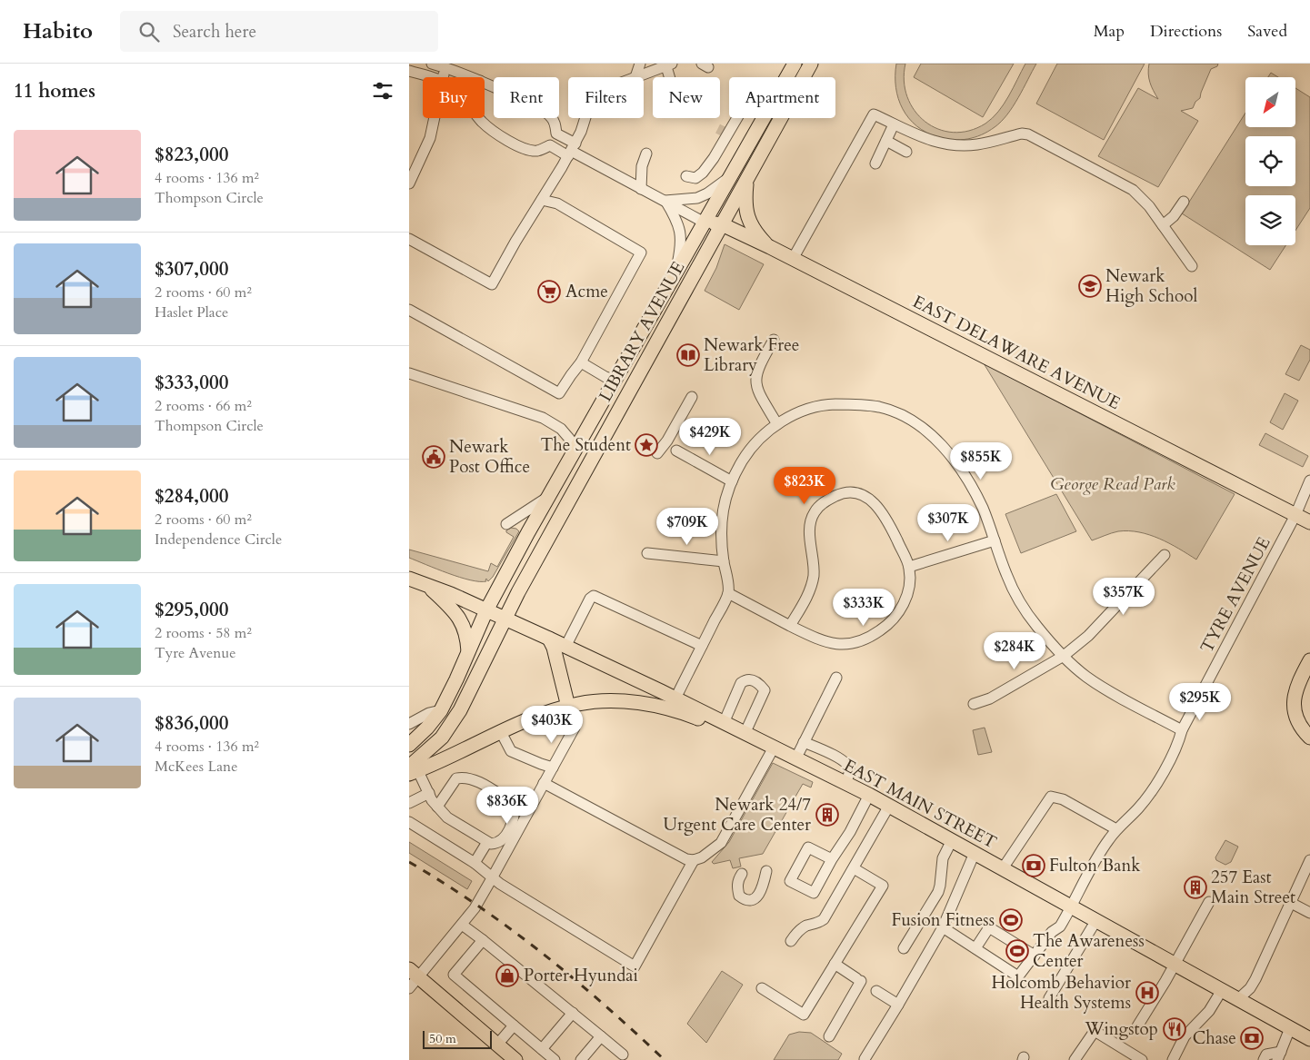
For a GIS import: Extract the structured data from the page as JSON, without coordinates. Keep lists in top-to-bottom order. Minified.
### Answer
{"streets":{"main road":["LIBRARY AVENUE","EAST DELAWARE AVENUE","EAST MAIN STREET"],"street":["TYRE AVENUE"]},"crossings":[["LIBRARY AVENUE","EAST DELAWARE AVENUE"],["LIBRARY AVENUE","EAST MAIN STREET"],["EAST DELAWARE AVENUE","TYRE AVENUE"],["TYRE AVENUE","EAST MAIN STREET"]],"parks":["George Read Park"],"places":{"school or university":["Newark High School"],"supermarket":["Acme"],"library":["Newark Free Library"],"place":["The Student"],"public building":["Newark Post Office"],"building":["Newark 24/7 Urgent Care Center","257 East Main Street"],"bank":["Fulton Bank","Chase"],"sports":["Fusion Fitness","The Awareness Center"],"shop":["Porter Hyundai"],"hospital":["Holcomb Behavior Health Systems"],"restaurant":["Wingstop"]},"scale_bar":"50 m","north":"bottom left","page":{"header":"Habito","search":"Search here","nav":["Map","Directions","Saved"],"heading":"11 homes","chip":["Buy","Rent","Filters","New","Apartment"],"list":[{"name":"$823,000","note":"4 rooms · 136 m² · Thompson Circle"},{"name":"$307,000","note":"2 rooms · 60 m² · Haslet Place"},{"name":"$333,000","note":"2 rooms · 66 m² · Thompson Circle"},{"name":"$284,000","note":"2 rooms · 60 m² · Independence Circle"},{"name":"$295,000","note":"2 rooms · 58 m² · Tyre Avenue"},{"name":"$836,000","note":"4 rooms · 136 m² · McKees Lane"}],"price":["$429K","$855K","$823K","$307K","$709K","$357K","$333K","$284K","$295K","$403K","$836K"],"scale":"50 m"}}
